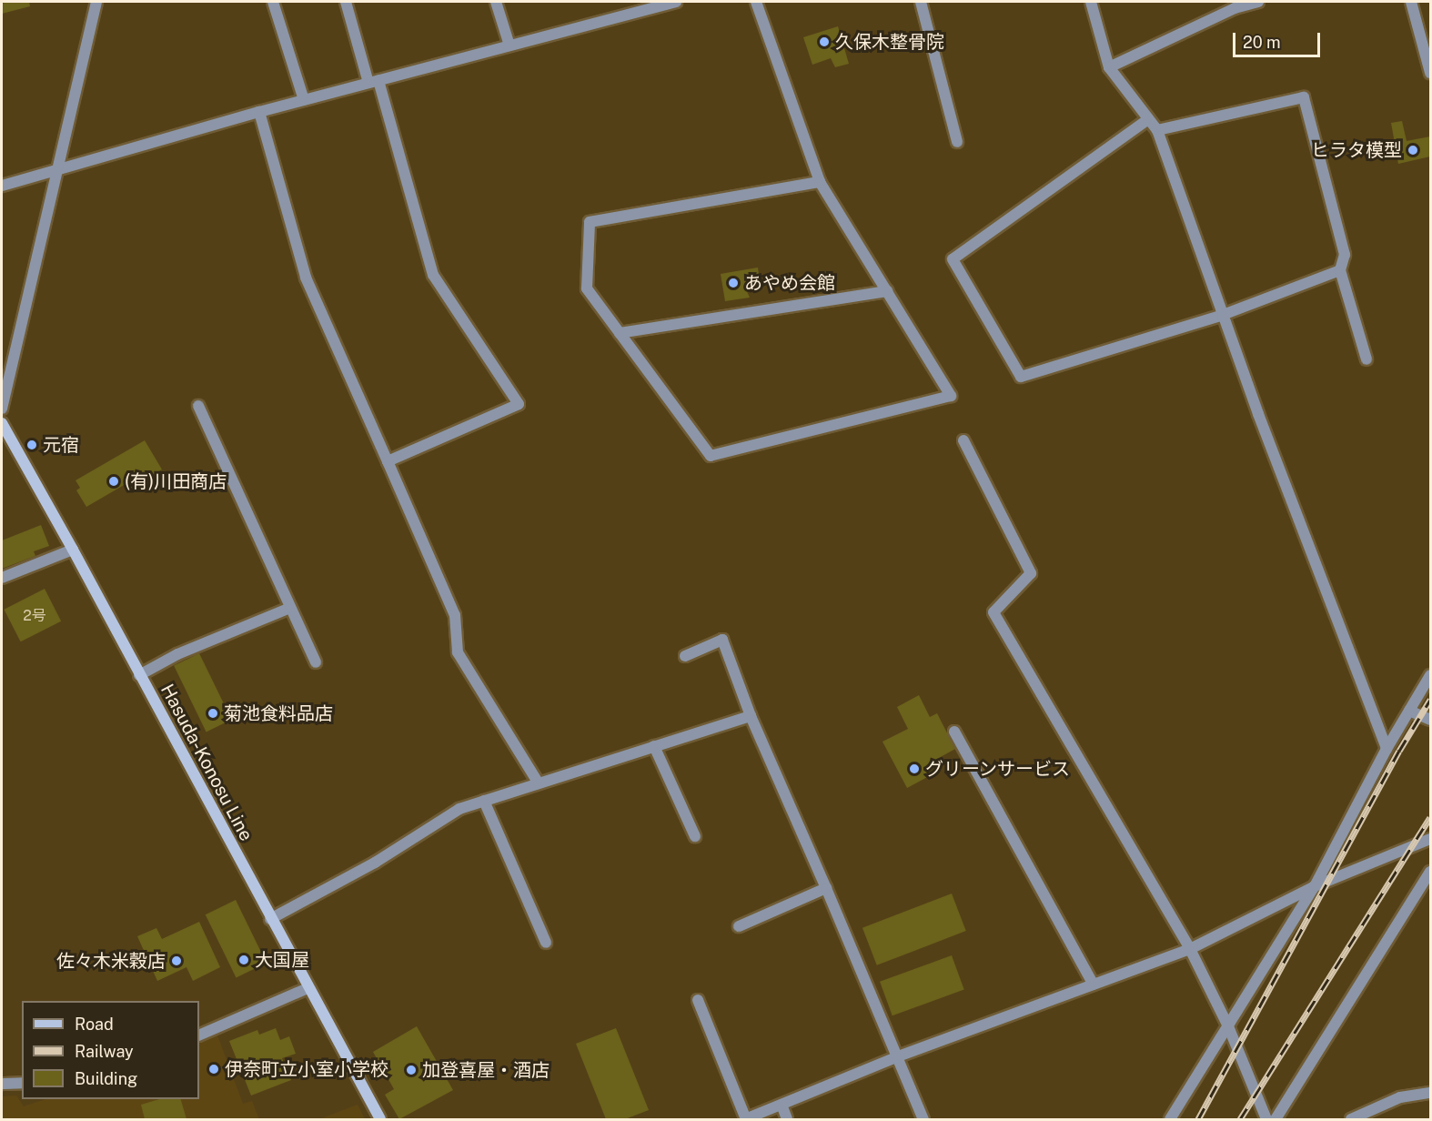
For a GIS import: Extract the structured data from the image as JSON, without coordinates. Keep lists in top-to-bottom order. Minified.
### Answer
{"streets":{"main road":["Hasuda-Konosu Line"]},"places":["久保木整骨院","ヒラタ模型","あやめ会館","元宿","(有)川田商店","菊池食料品店","グリーンサービス","大国屋","佐々木米穀店","伊奈町立小室小学校","加登喜屋・酒店"],"house_numbers":["2号"],"legend":["Road","Railway","Building"],"scale_bar":"20 m"}
